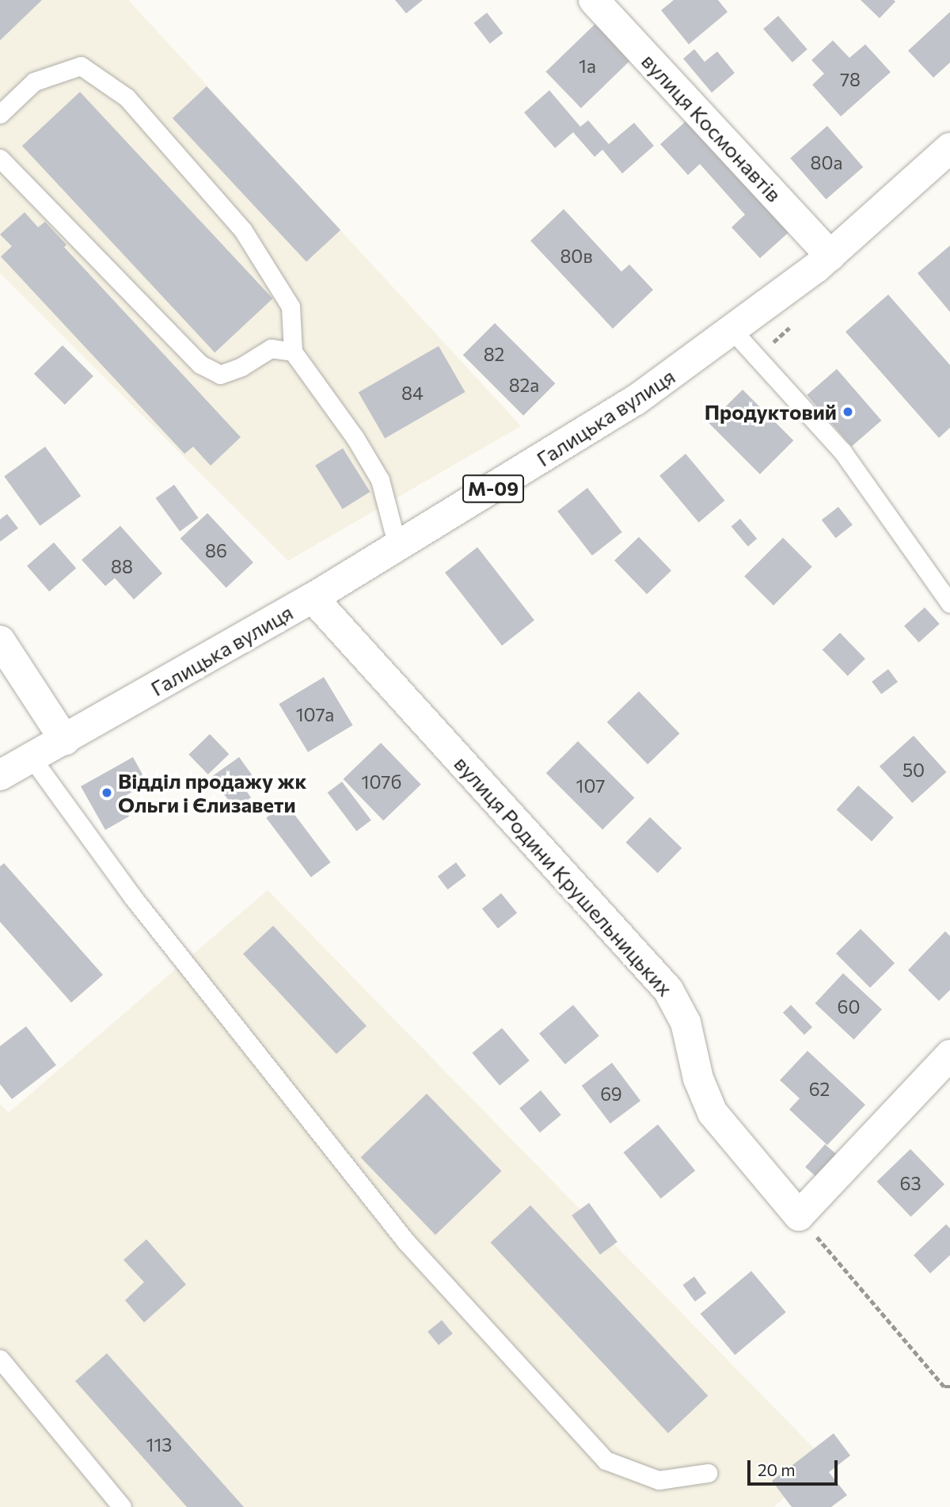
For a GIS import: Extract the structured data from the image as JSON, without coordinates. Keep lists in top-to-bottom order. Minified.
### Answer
{"streets":{"street":["вулиця Космонавтів","Галицька вулиця","М-09","вулиця Родини Крушельницьких"]},"crossings":[["вулиця Космонавтів","Галицька вулиця"],["Галицька вулиця","вулиця Родини Крушельницьких"]],"places":["Продуктовий","Відділ продажу жк Ольги і Єлизавети"],"house_numbers":["1а","78","80а","80в","82","82а","84","86","88","107а","50","107б","107","60","62","69","63","113"],"scale_bar":"20 m"}
